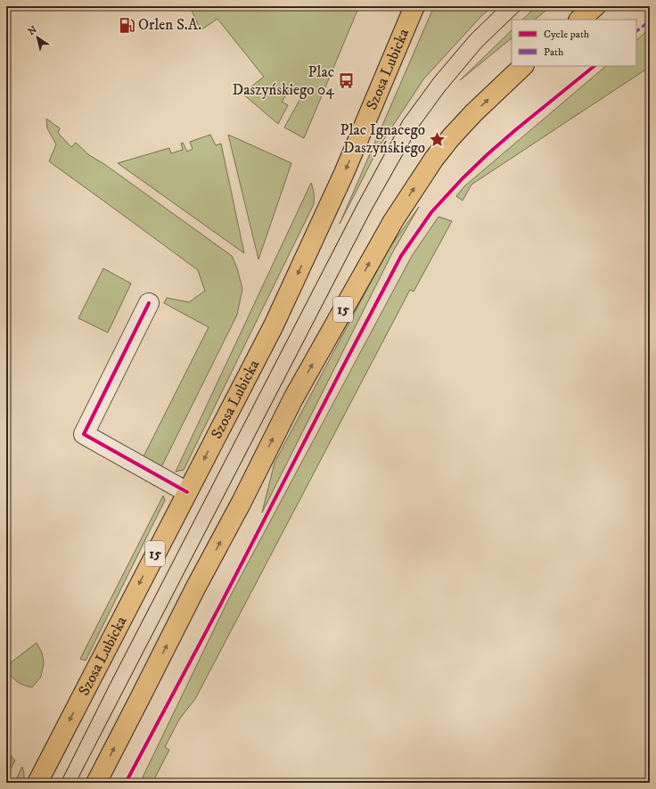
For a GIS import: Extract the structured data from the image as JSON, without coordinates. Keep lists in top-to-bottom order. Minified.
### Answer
{"streets":{"main road":["Szosa Lubicka","15"]},"places":{"fuel station":["Orlen S.A."],"bus stop":["Plac Daszyńskiego 04"],"place":["Plac Ignacego Daszyńskiego"]},"legend":["Cycle path","Path"],"north":"top left"}
